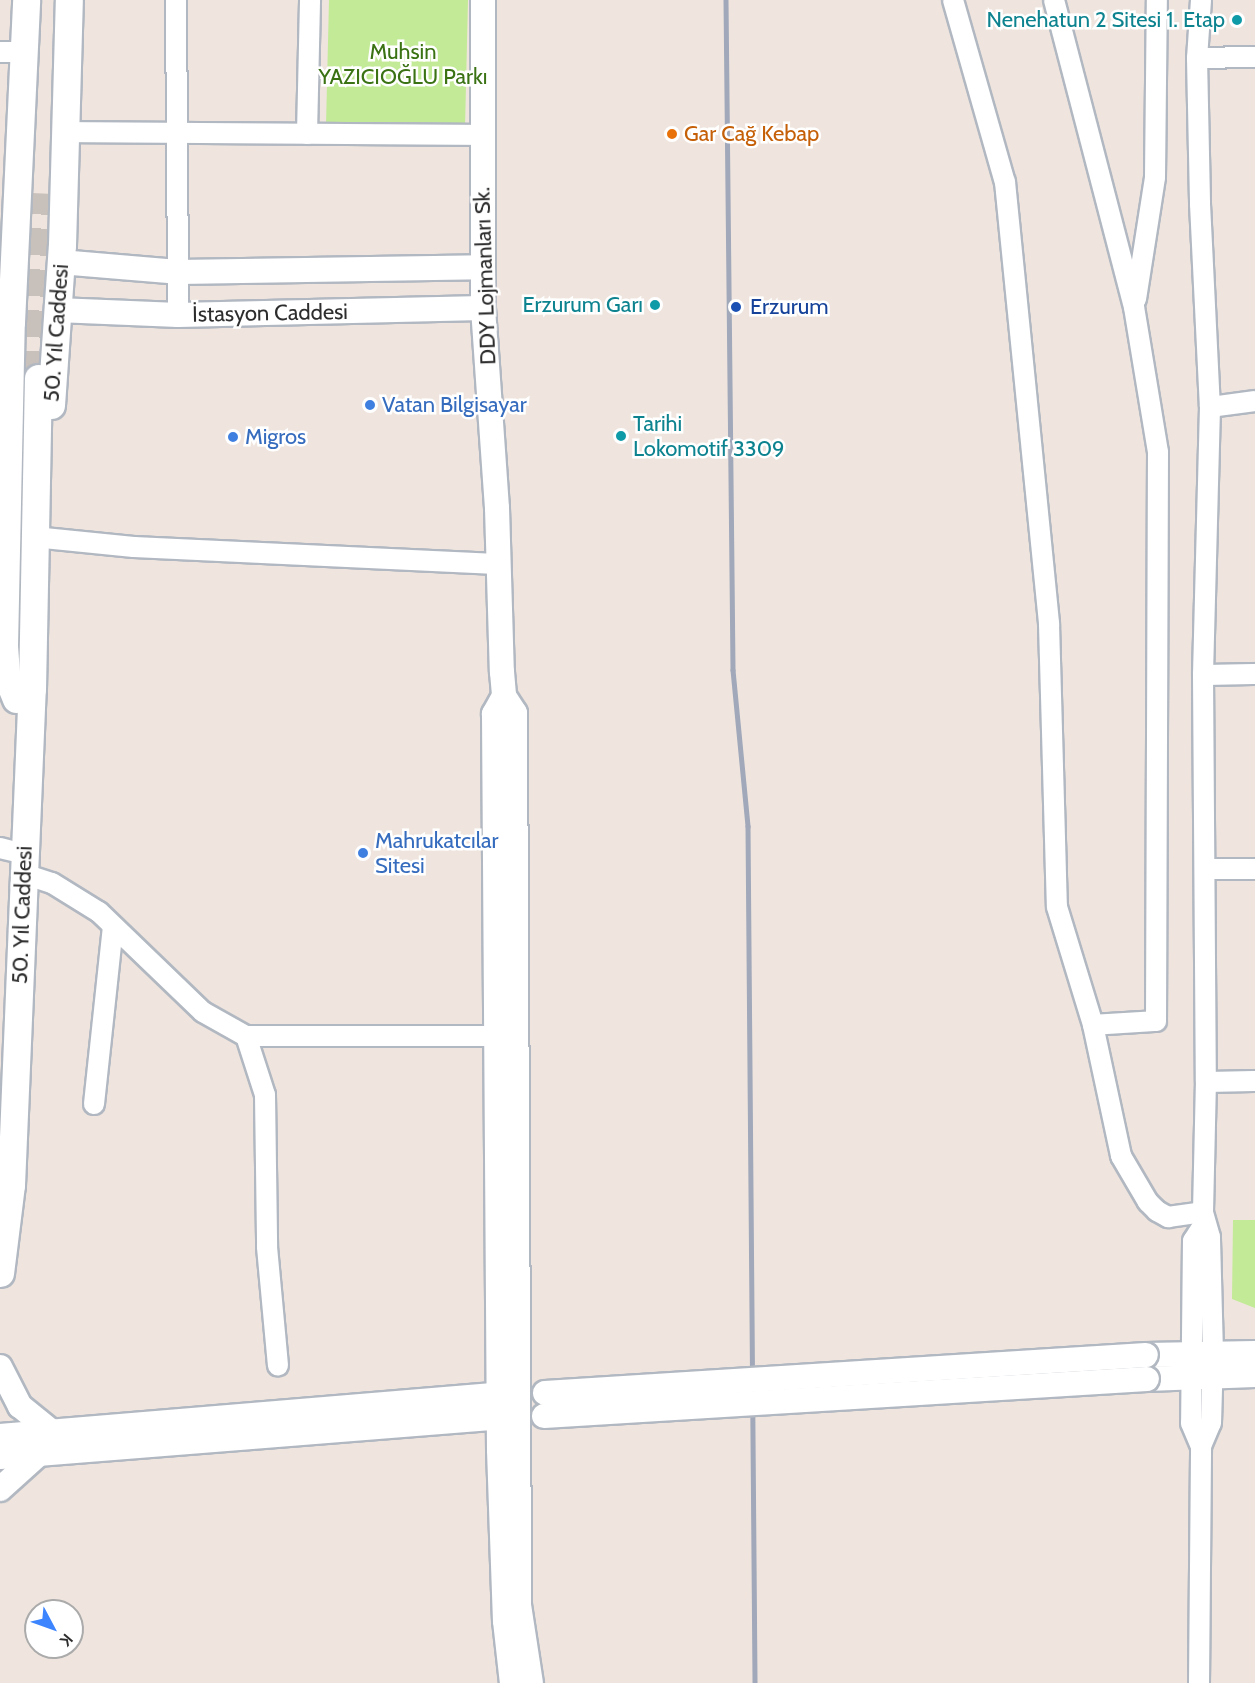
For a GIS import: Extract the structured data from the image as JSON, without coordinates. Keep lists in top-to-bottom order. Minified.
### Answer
{"streets":{"main road":["50. Yıl Caddesi"],"street":["DDY Lojmanları Sk.","İstasyon Caddesi"]},"crossings":[["DDY Lojmanları Sk.","İstasyon Caddesi"],["İstasyon Caddesi","50. Yıl Caddesi"]],"parks":["Muhsin YAZICIOĞLU Parkı"],"places":["Nenehatun 2 Sitesi 1. Etap","Gar Cağ Kebap","Erzurum Garı","Erzurum","Vatan Bilgisayar","Tarihi Lokomotif 3309","Migros","Mahrukatcılar Sitesi"],"north":"bottom right"}
